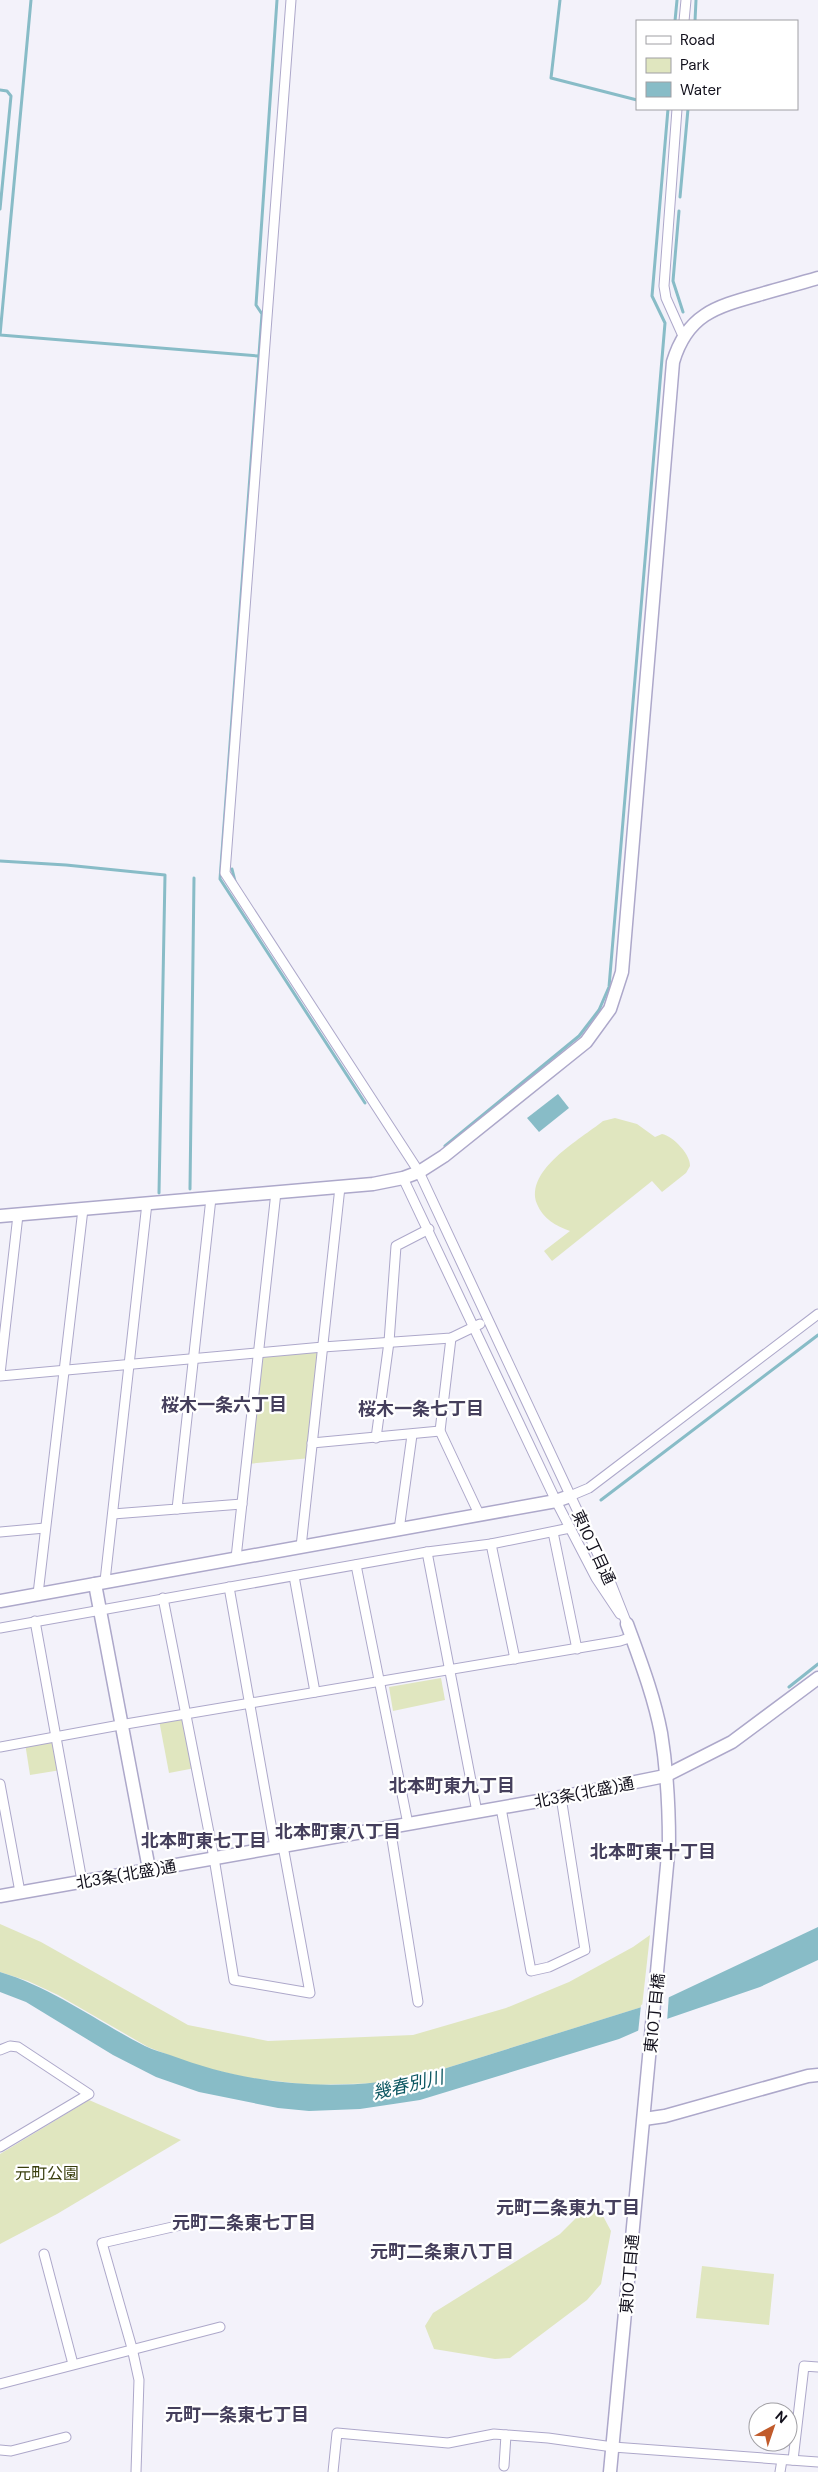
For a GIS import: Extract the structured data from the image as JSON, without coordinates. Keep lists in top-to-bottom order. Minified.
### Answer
{"streets":{"street":["東10丁目通","北3条(北盛)通","東10丁目橋"]},"crossings":[["東10丁目通","北3条(北盛)通"],["東10丁目通","東10丁目橋"]],"districts":["桜木一条六丁目","桜木一条七丁目","北本町東九丁目","北本町東八丁目","北本町東七丁目","北本町東十丁目","元町二条東九丁目","元町二条東七丁目","元町二条東八丁目","元町一条東七丁目"],"water":["幾春別川"],"parks":["元町公園"],"legend":["Road","Park","Water"],"north":"top right"}
